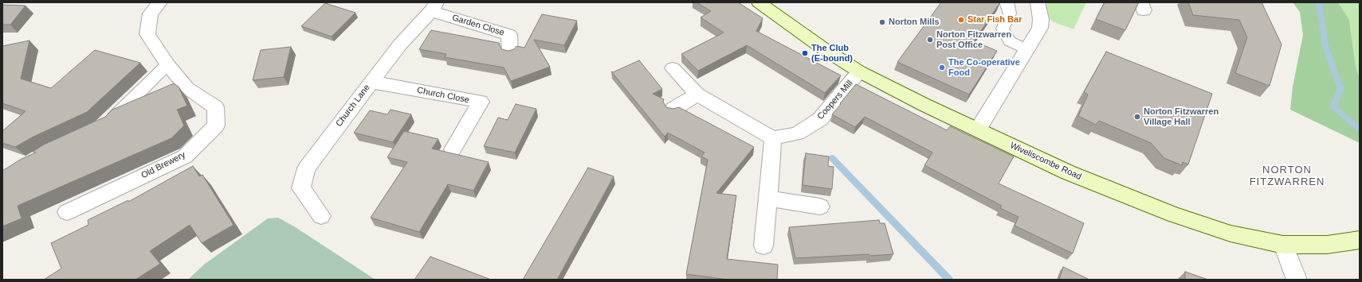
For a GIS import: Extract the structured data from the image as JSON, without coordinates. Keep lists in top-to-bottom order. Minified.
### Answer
{"streets":{"main road":["Wiveliscombe Road"],"street":["Garden Close","Church Close","Coopers Mill","Church Lane","Old Brewery"]},"crossings":[["Garden Close","Church Lane"],["Church Close","Church Lane"],["Coopers Mill","Wiveliscombe Road"]],"districts":["NORTON FITZWARREN"],"places":["Star Fish Bar","Norton Mills","Norton Fitzwarren Post Office","The Club (E-bound)","The Co-operative Food","Norton Fitzwarren Village Hall"]}
